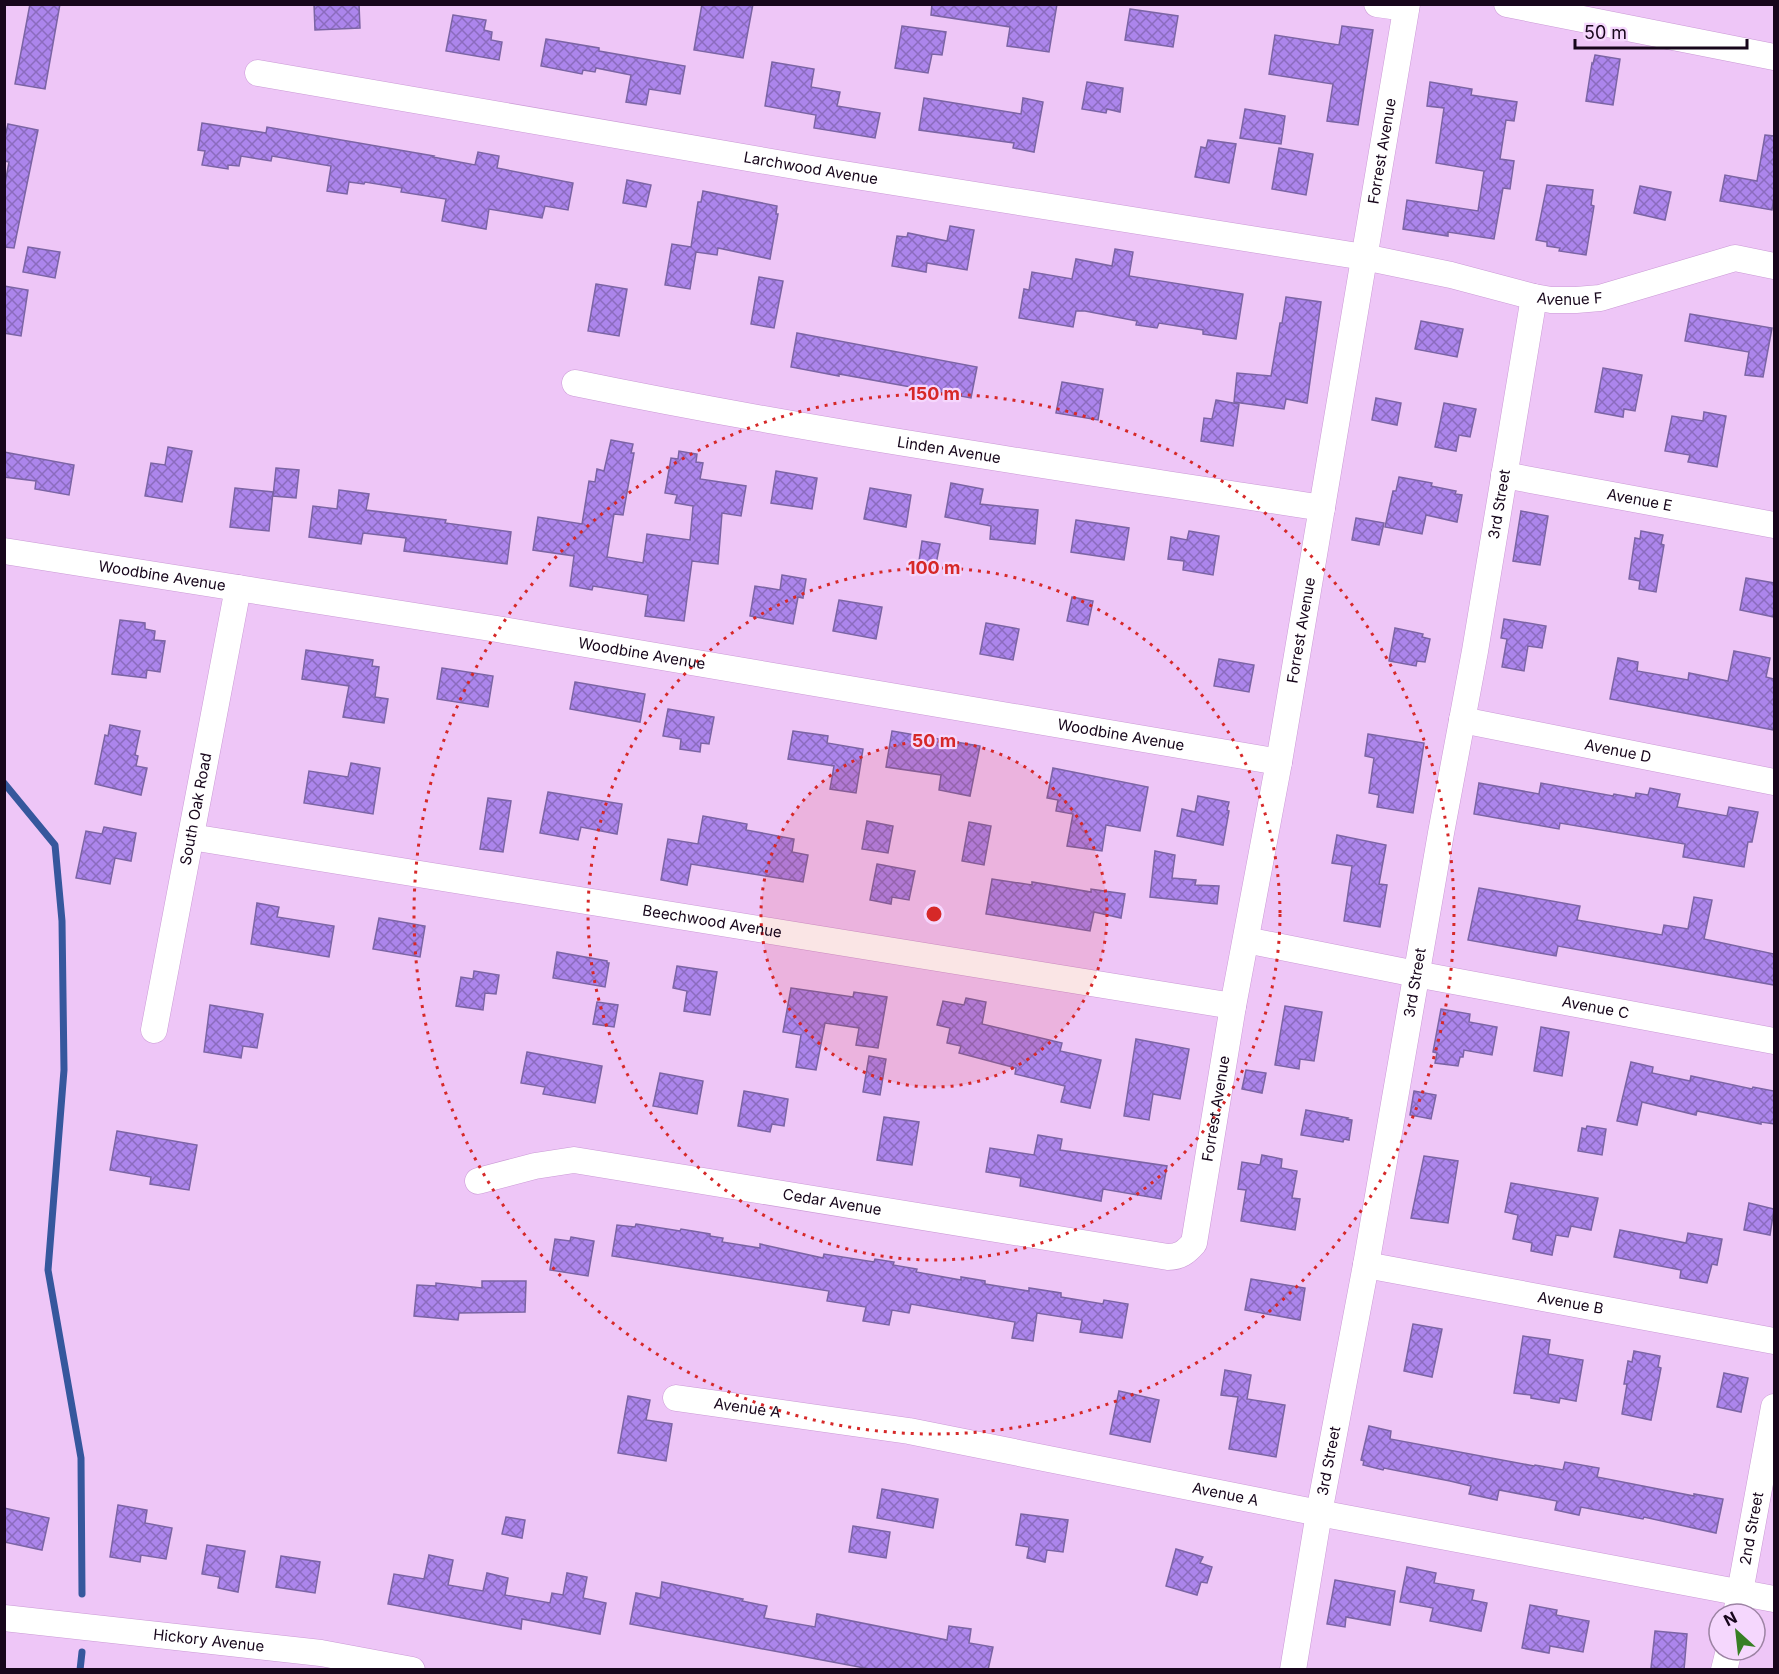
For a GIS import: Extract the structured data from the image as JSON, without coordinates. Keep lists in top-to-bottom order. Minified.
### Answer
{"streets":{"street":["Forrest Avenue","Larchwood Avenue","Avenue F","Linden Avenue","Avenue E","3rd Street","Woodbine Avenue","Avenue D","South Oak Road","Beechwood Avenue","Avenue C","Cedar Avenue","Avenue B","Avenue A","2nd Street","Hickory Avenue"]},"crossings":[["Forrest Avenue","Larchwood Avenue"],["Forrest Avenue","Avenue F"],["Forrest Avenue","Linden Avenue"],["Forrest Avenue","Woodbine Avenue"],["Forrest Avenue","Beechwood Avenue"],["Forrest Avenue","Cedar Avenue"],["Larchwood Avenue","Avenue F"],["Avenue F","3rd Street"],["Avenue E","3rd Street"],["3rd Street","Avenue D"],["3rd Street","Avenue C"],["3rd Street","Avenue B"],["3rd Street","Avenue A"],["Woodbine Avenue","South Oak Road"],["South Oak Road","Beechwood Avenue"]],"scale_bar":"50 m","north":"top left","rings":["150 m","100 m","50 m"]}
